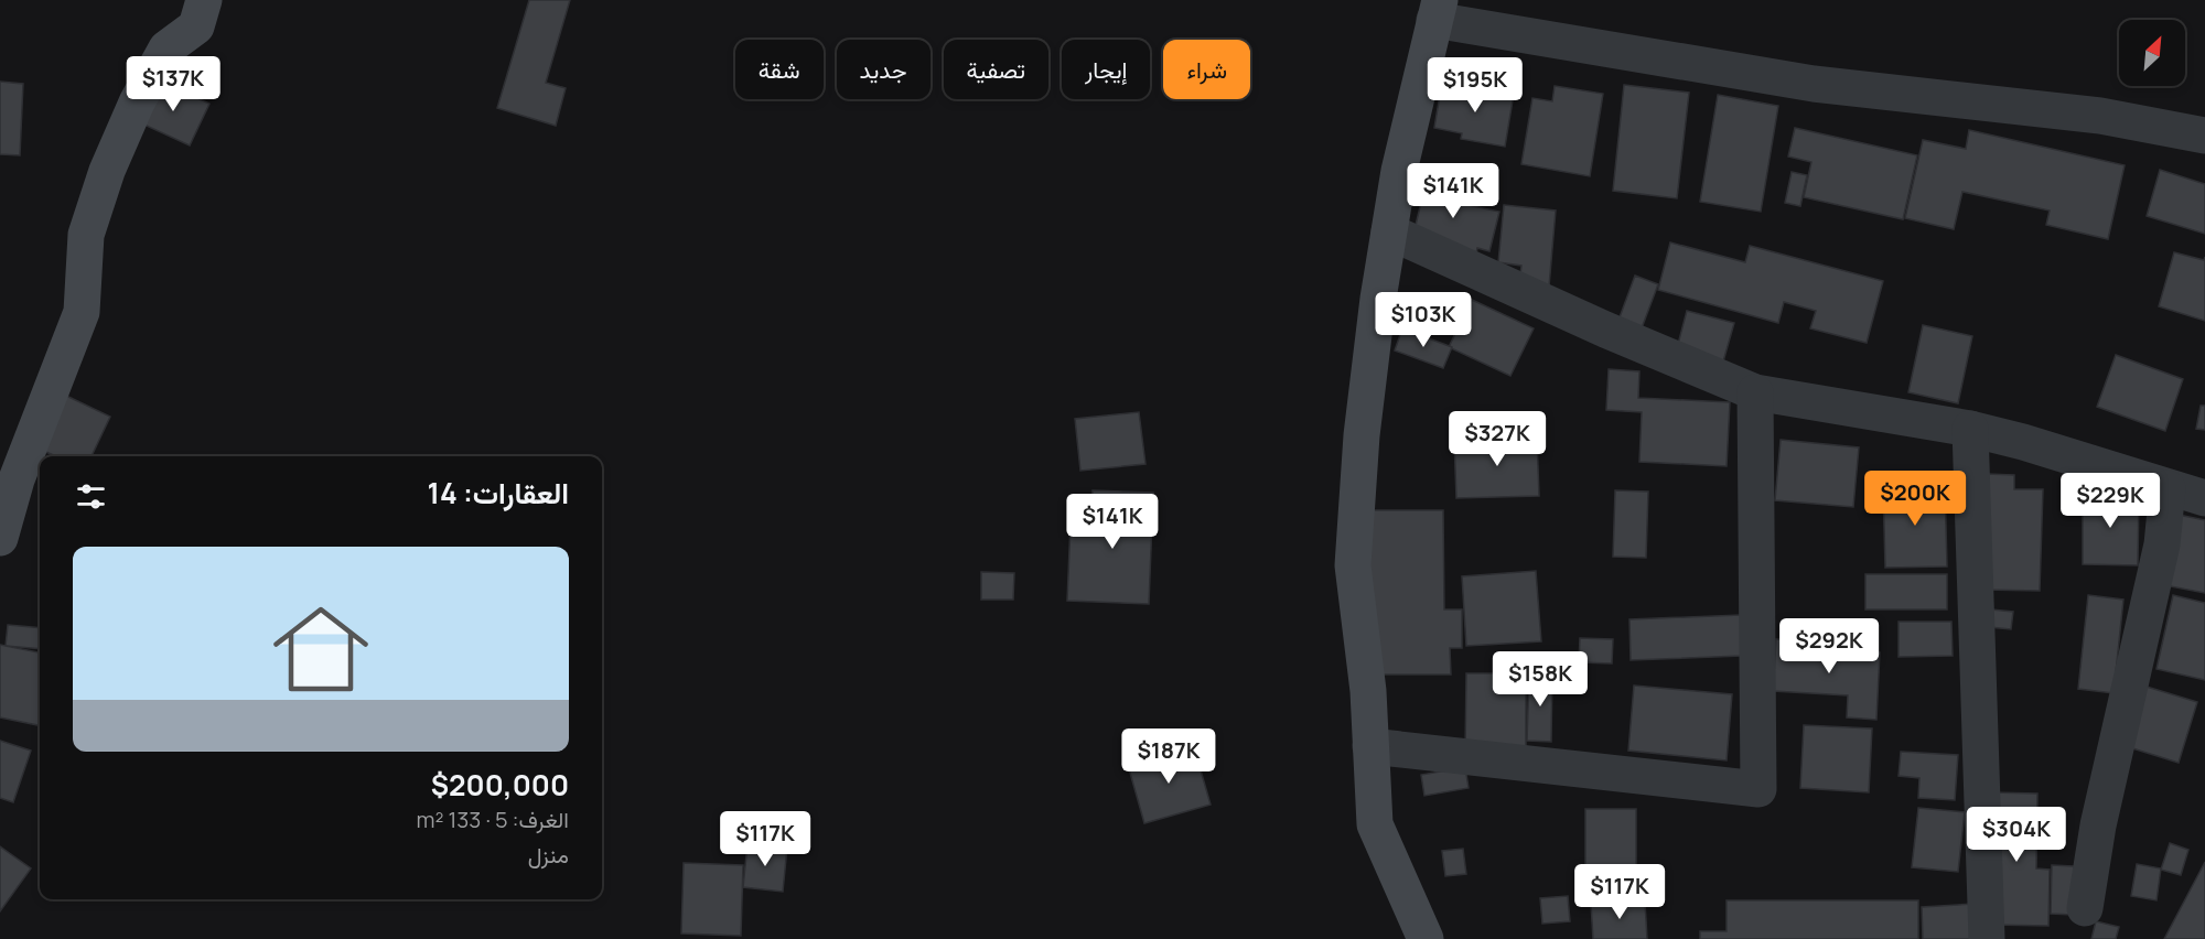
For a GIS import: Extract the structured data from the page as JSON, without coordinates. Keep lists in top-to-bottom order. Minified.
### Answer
{"north":"top right","page":{"chip":["شراء","إيجار","تصفية","جديد","شقة"],"price":["$137K","$195K","$141K","$103K","$327K","$200K","$229K","$141K","$292K","$158K","$187K","$304K","$117K","$117K"],"heading":"العقارات: 14","list":[{"name":"$200,000","note":"الغرف: 5 · 133 m² · منزل"}]}}
